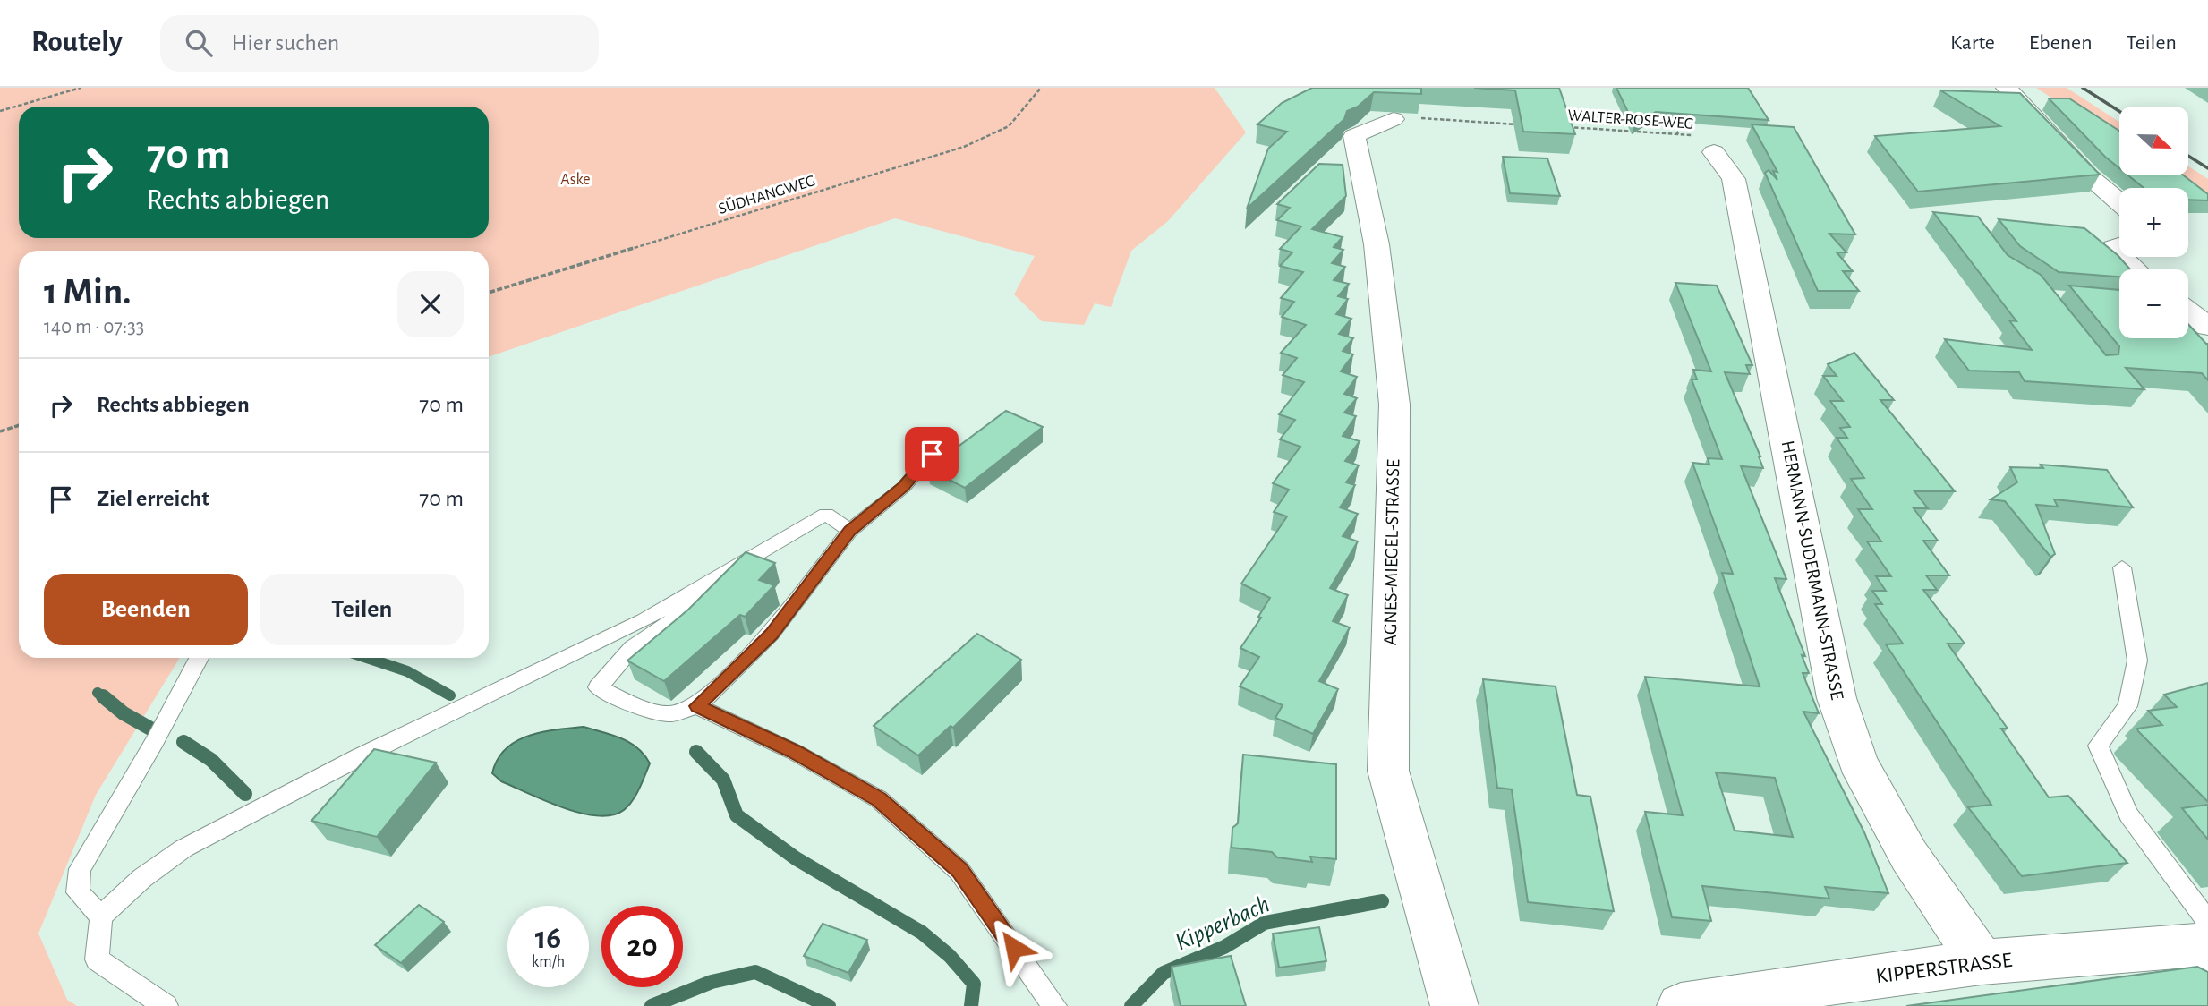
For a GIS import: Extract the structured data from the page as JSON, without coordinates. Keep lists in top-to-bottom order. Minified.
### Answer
{"streets":{"street":["AGNES-MIEGEL-STRASSE","HERMANN-SUDERMANN-STRASSE","KIPPERSTRASSE"],"path":["WALTER-ROSE-WEG","SÜDHANGWEG"]},"crossings":[["WALTER-ROSE-WEG","HERMANN-SUDERMANN-STRASSE"],["HERMANN-SUDERMANN-STRASSE","KIPPERSTRASSE"]],"water":["Kipperbach"],"parks":["Aske"],"north":"right","page":{"header":"Routely","search":"Hier suchen","nav":["Karte","Ebenen","Teilen"],"map_buttons":["+","−"],"turn":["70 m","Rechts abbiegen"],"heading":["1 Min.","140 m · 07:33"],"list":[{"name":"Rechts abbiegen","value":"70 m"},{"name":"Ziel erreicht","value":"70 m"}],"buttons":["Beenden","Teilen"],"speed":"16 km/h","limit":"20"}}
